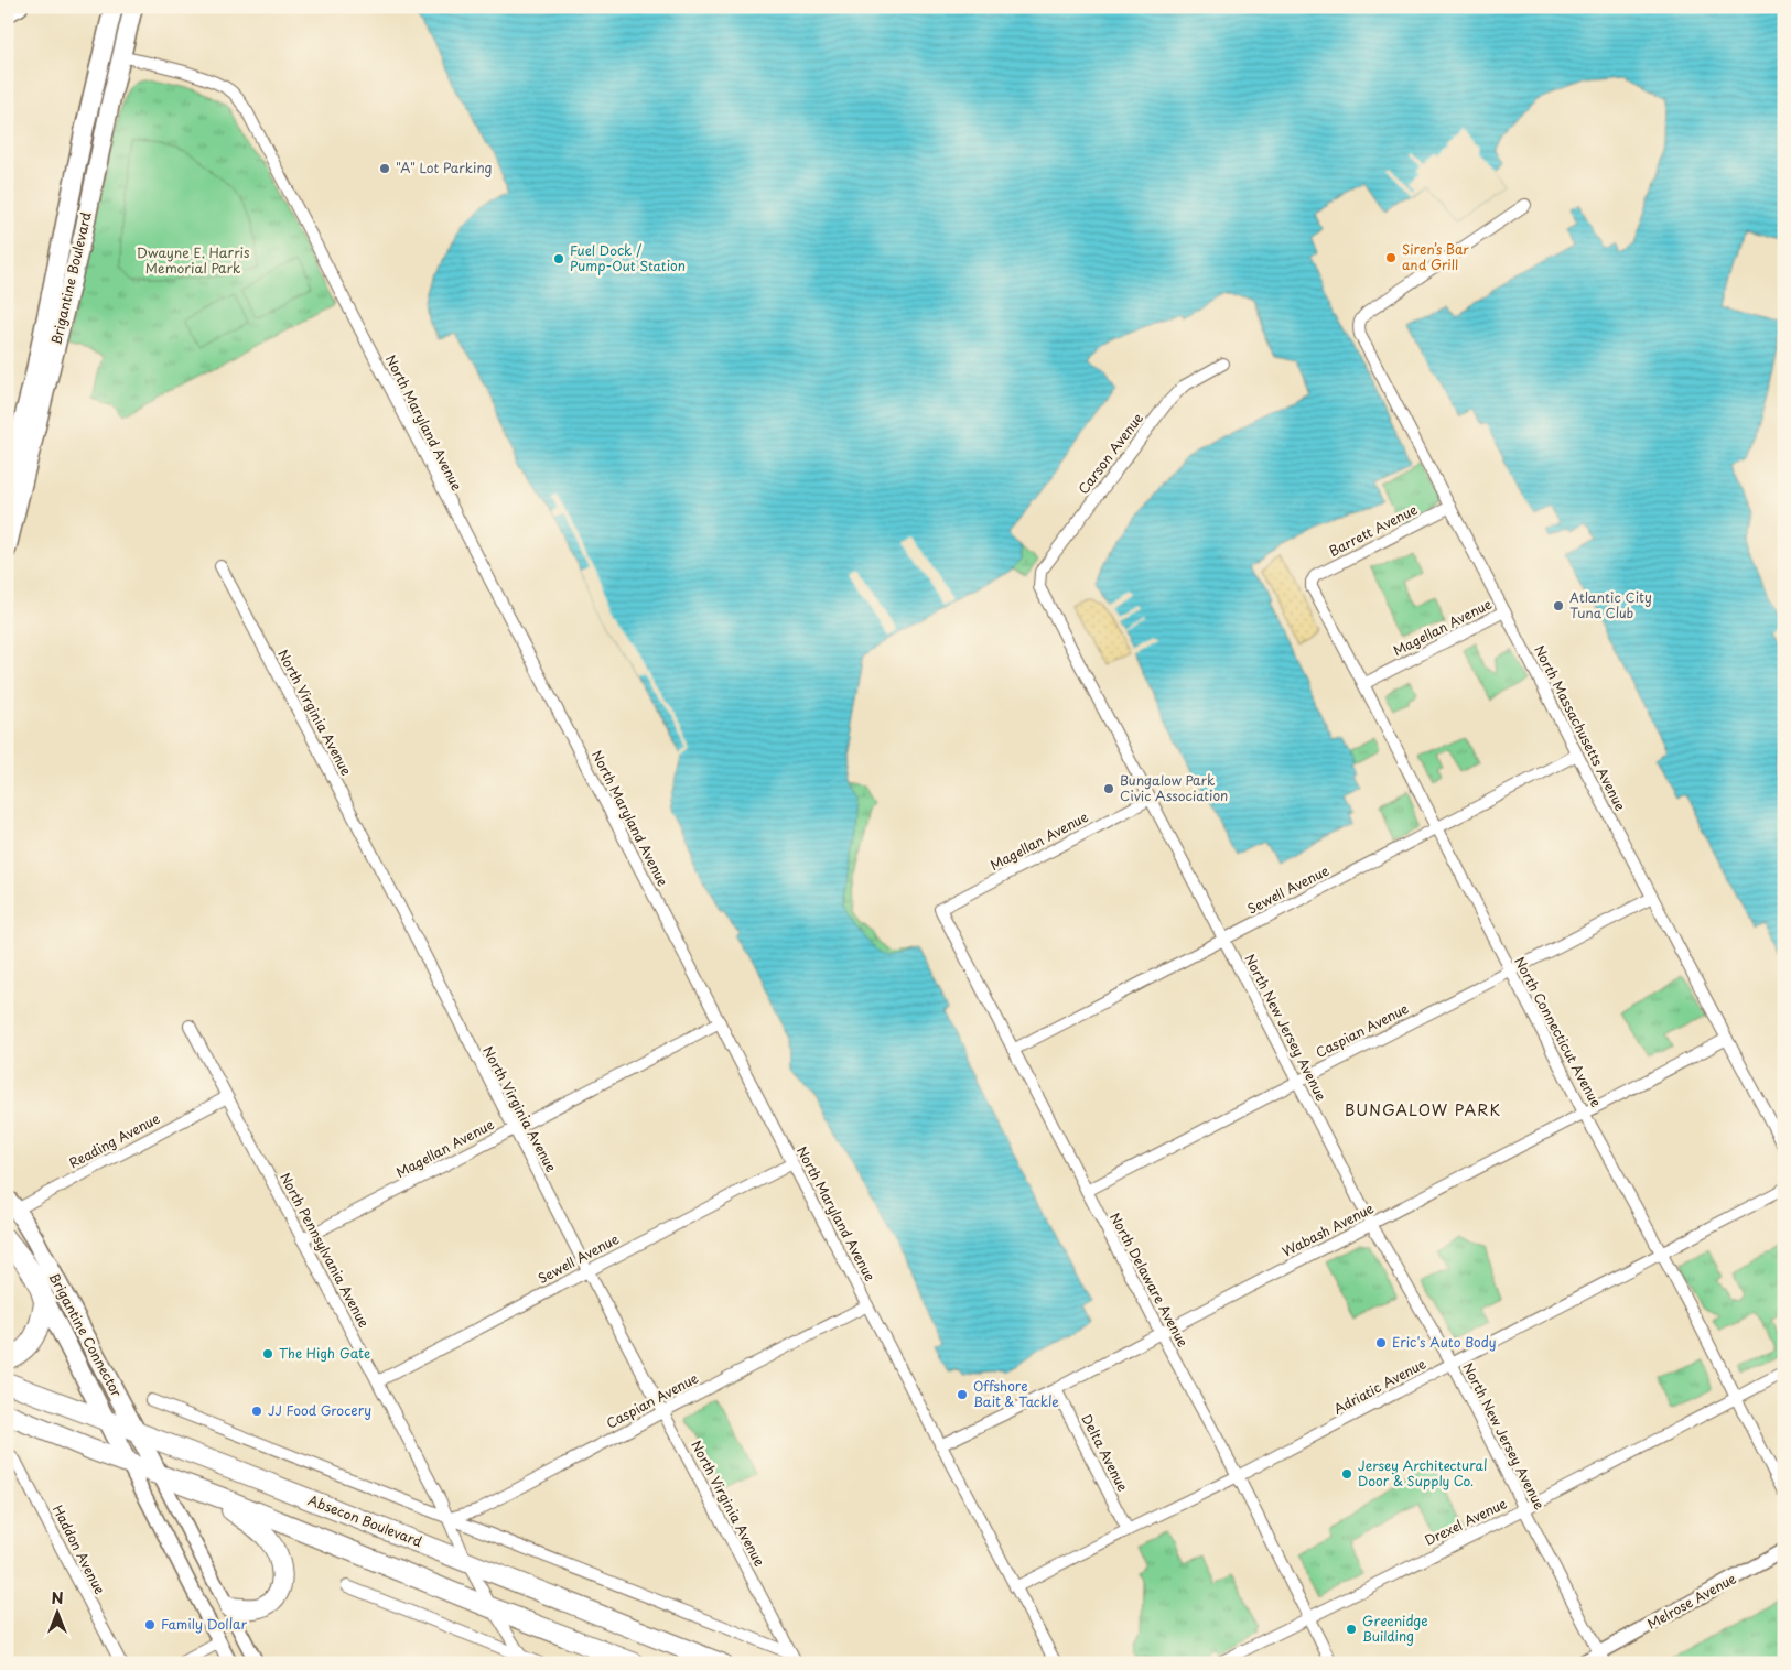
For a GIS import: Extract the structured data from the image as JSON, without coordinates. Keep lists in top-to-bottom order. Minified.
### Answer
{"streets":{"highway":["Brigantine Connector","Absecon Boulevard"],"main road":["Brigantine Boulevard"],"street":["North Maryland Avenue","Carson Avenue","Barrett Avenue","Magellan Avenue","North Virginia Avenue","North Massachusetts Avenue","Sewell Avenue","North New Jersey Avenue","Caspian Avenue","North Connecticut Avenue","Reading Avenue","Wabash Avenue","North Pennsylvania Avenue","North Delaware Avenue","Adriatic Avenue","Delta Avenue","Drexel Avenue","Haddon Avenue","Melrose Avenue"]},"crossings":[["Brigantine Boulevard","North Maryland Avenue"],["North Maryland Avenue","Magellan Avenue"],["North Maryland Avenue","Sewell Avenue"],["North Maryland Avenue","Caspian Avenue"],["North Maryland Avenue","Wabash Avenue"],["North Maryland Avenue","Adriatic Avenue"],["Carson Avenue","North New Jersey Avenue"],["Barrett Avenue","North Massachusetts Avenue"],["Barrett Avenue","North Connecticut Avenue"],["Magellan Avenue","North Virginia Avenue"],["Magellan Avenue","North Massachusetts Avenue"],["Magellan Avenue","North New Jersey Avenue"],["Magellan Avenue","North Connecticut Avenue"],["Magellan Avenue","North Pennsylvania Avenue"],["Magellan Avenue","North Delaware Avenue"],["North Virginia Avenue","Sewell Avenue"],["North Virginia Avenue","Caspian Avenue"],["North Massachusetts Avenue","Sewell Avenue"],["North Massachusetts Avenue","Caspian Avenue"],["North Massachusetts Avenue","Wabash Avenue"],["Sewell Avenue","North New Jersey Avenue"],["Sewell Avenue","North Connecticut Avenue"],["Sewell Avenue","North Pennsylvania Avenue"],["Sewell Avenue","North Delaware Avenue"],["North New Jersey Avenue","Caspian Avenue"],["North New Jersey Avenue","Wabash Avenue"],["North New Jersey Avenue","Adriatic Avenue"],["North New Jersey Avenue","Drexel Avenue"],["North New Jersey Avenue","Melrose Avenue"],["Caspian Avenue","North Connecticut Avenue"],["Caspian Avenue","North Pennsylvania Avenue"],["Caspian Avenue","North Delaware Avenue"],["North Connecticut Avenue","Wabash Avenue"],["North Connecticut Avenue","Adriatic Avenue"],["North Connecticut Avenue","Drexel Avenue"],["Reading Avenue","North Pennsylvania Avenue"],["Reading Avenue","Brigantine Connector"],["Wabash Avenue","North Delaware Avenue"],["Wabash Avenue","Delta Avenue"],["North Pennsylvania Avenue","Absecon Boulevard"],["North Delaware Avenue","Adriatic Avenue"],["North Delaware Avenue","Drexel Avenue"],["Brigantine Connector","Absecon Boulevard"],["Adriatic Avenue","Delta Avenue"]],"districts":["BUNGALOW PARK"],"parks":["Dwayne E. Harris Memorial Park"],"places":["\"A\" Lot Parking","Siren’s Bar and Grill","Fuel Dock / Pump-Out Station","Atlantic City Tuna Club","Bungalow Park Civic Association","Eric's Auto Body","The High Gate","Offshore Bait & Tackle","JJ Food Grocery","Jersey Architectural Door & Supply Co.","Family Dollar","Greenidge Building"],"north":"top"}
